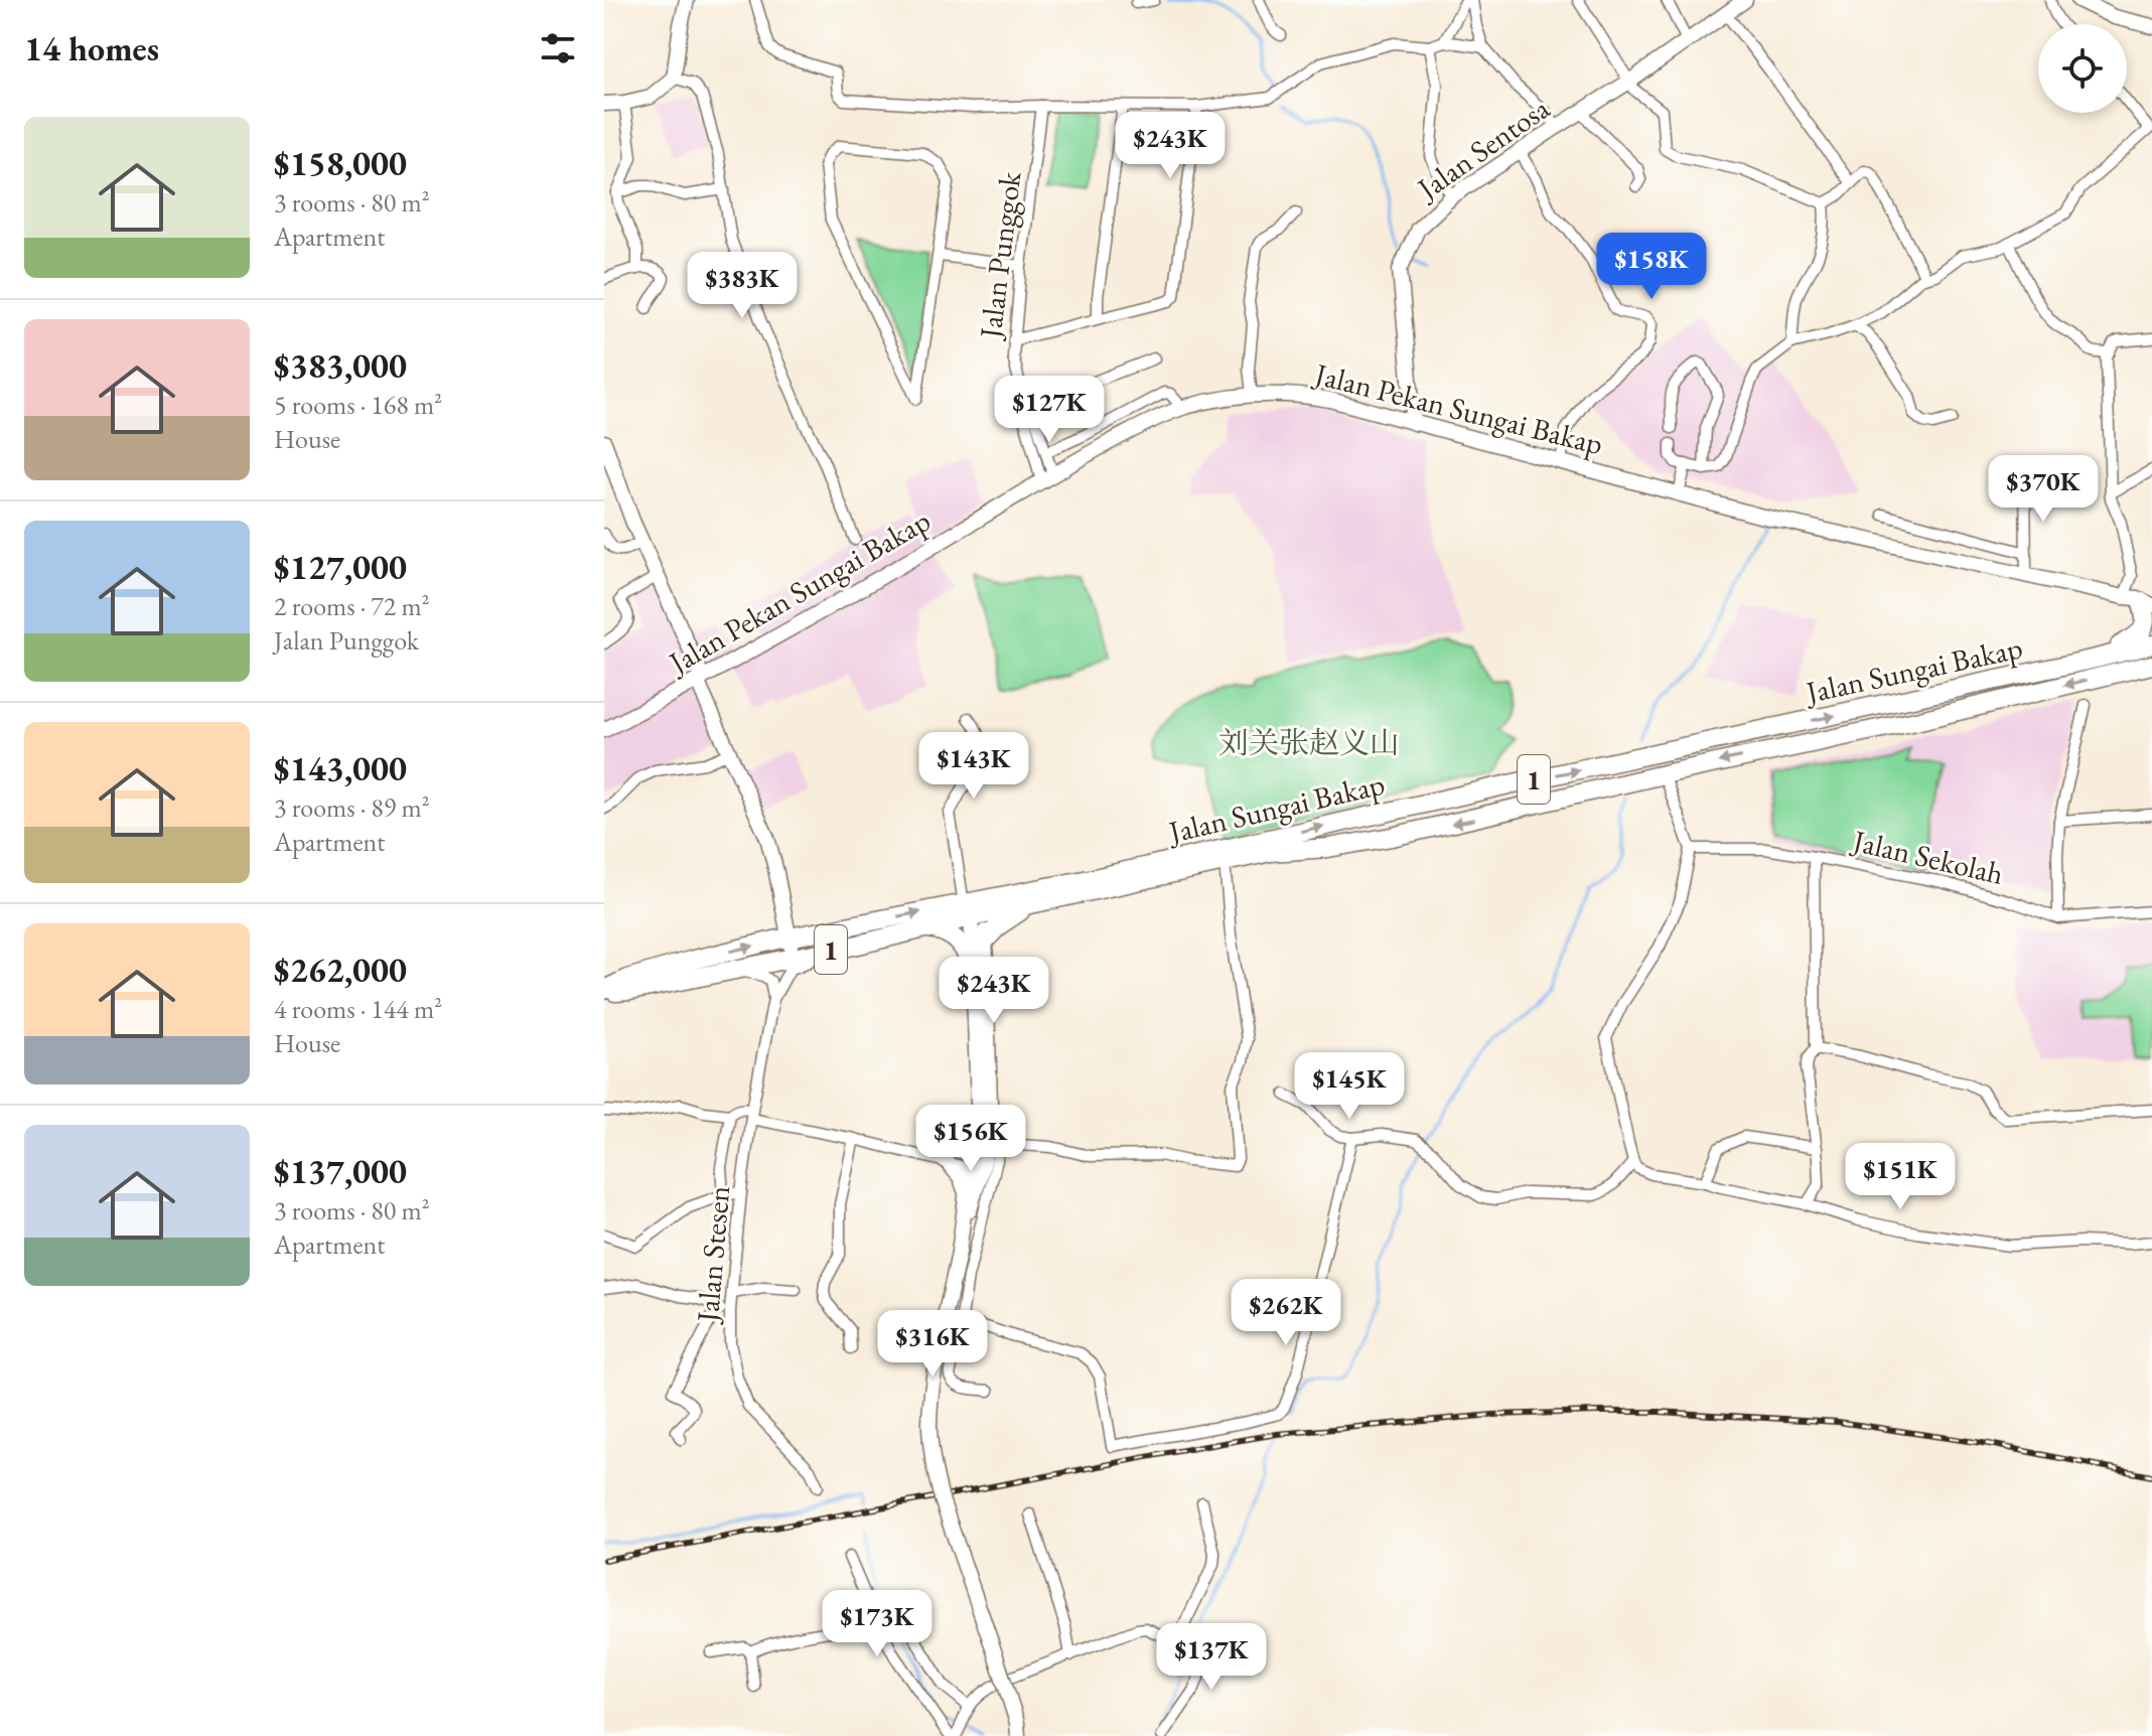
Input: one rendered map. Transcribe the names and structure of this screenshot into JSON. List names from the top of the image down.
{
  "streets": {
    "highway": ["Jalan Sungai Bakap", "1"],
    "main road": ["Jalan Sentosa", "Jalan Pekan Sungai Bakap"],
    "street": ["Jalan Punggok", "Jalan Sekolah", "Jalan Stesen"]
  },
  "crossings": [
    ["Jalan Sentosa", "Jalan Pekan Sungai Bakap"],
    ["Jalan Punggok", "Jalan Pekan Sungai Bakap"],
    ["Jalan Sungai Bakap", "Jalan Stesen"]
  ],
  "parks": ["刘关张赵义山"],
  "page": {
    "heading": "14 homes",
    "list": [
      {
        "name": "$158,000",
        "note": "3 rooms · 80 m² · Apartment"
      },
      {
        "name": "$383,000",
        "note": "5 rooms · 168 m² · House"
      },
      {
        "name": "$127,000",
        "note": "2 rooms · 72 m² · Jalan Punggok"
      },
      {
        "name": "$143,000",
        "note": "3 rooms · 89 m² · Apartment"
      },
      {
        "name": "$262,000",
        "note": "4 rooms · 144 m² · House"
      },
      {
        "name": "$137,000",
        "note": "3 rooms · 80 m² · Apartment"
      }
    ],
    "price": [
      "$243K",
      "$158K",
      "$383K",
      "$127K",
      "$370K",
      "$143K",
      "$243K",
      "$145K",
      "$156K",
      "$151K",
      "$262K",
      "$316K",
      "$173K",
      "$137K"
    ]
  }
}
